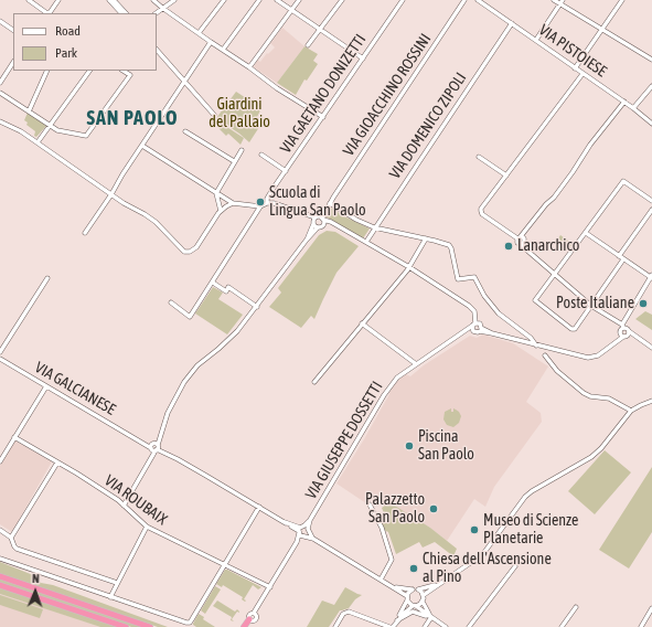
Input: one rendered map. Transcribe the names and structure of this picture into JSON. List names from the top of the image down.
{
  "streets": {
    "street": [
      "VIA PISTOIESE",
      "VIA GAETANO DONIZETTI",
      "VIA GIOACCHINO ROSSINI",
      "VIA DOMENICO ZIPOLI",
      "VIA GALCIANESE",
      "VIA GIUSEPPE DOSSETTI",
      "VIA ROUBAIX"
    ]
  },
  "crossings": [
    ["VIA PISTOIESE", "VIA DOMENICO ZIPOLI"],
    ["VIA GALCIANESE", "VIA GIUSEPPE DOSSETTI"]
  ],
  "districts": ["SAN PAOLO"],
  "parks": ["Giardini del Pallaio"],
  "places": [
    "Scuola di Lingua San Paolo",
    "Lanarchico",
    "Poste Italiane",
    "Piscina San Paolo",
    "Palazzetto San Paolo",
    "Museo di Scienze Planetarie",
    "Chiesa dell'Ascensione al Pino"
  ],
  "legend": ["Road", "Park"],
  "north": "top"
}
